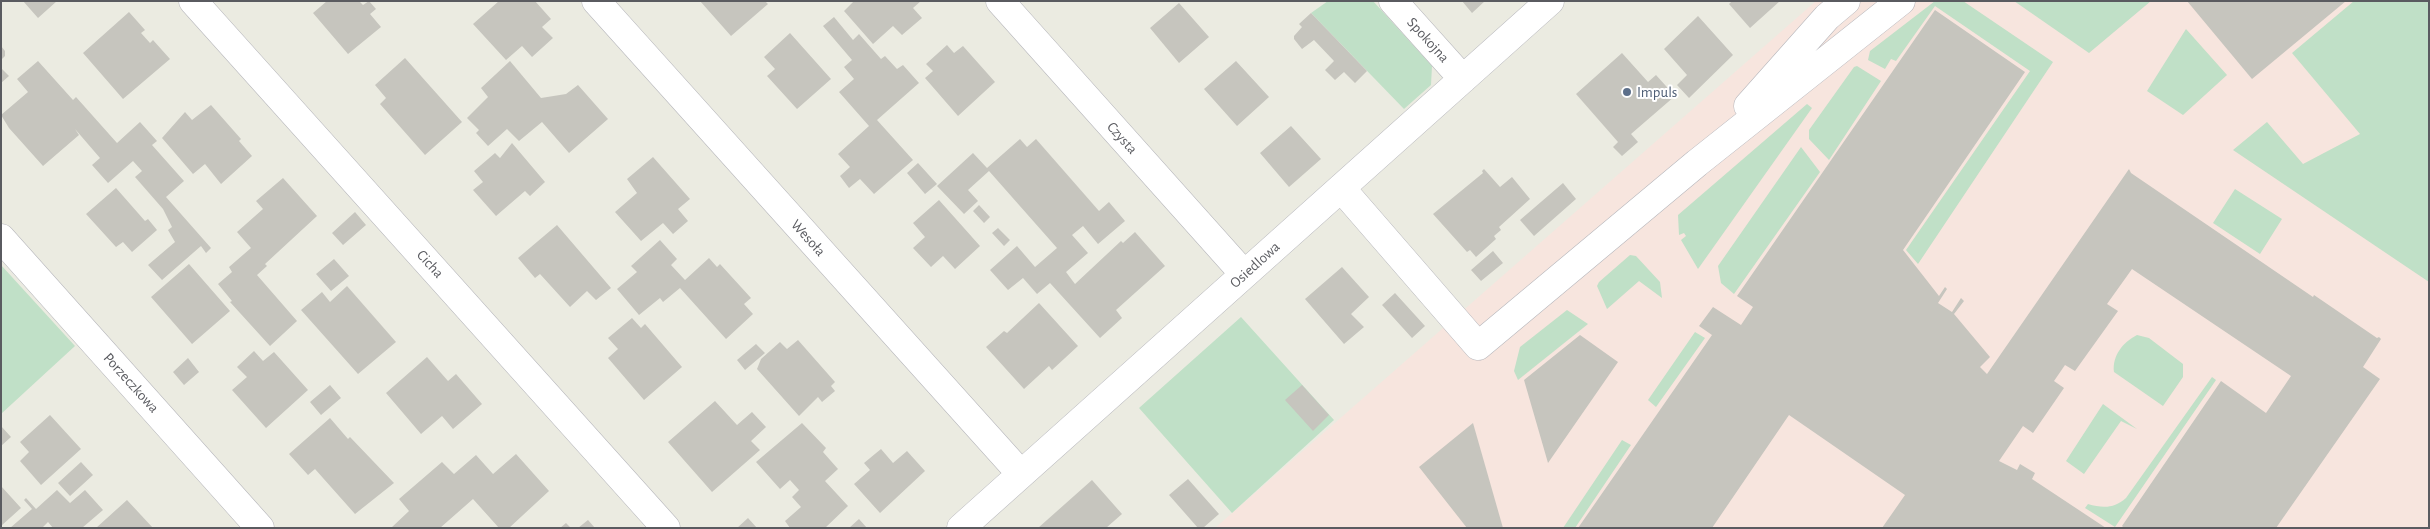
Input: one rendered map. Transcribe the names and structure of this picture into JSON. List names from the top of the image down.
{
  "streets": {
    "street": [
      "Spokojna",
      "Czysta",
      "Wesoła",
      "Cicha",
      "Osiedlowa",
      "Porzeczkowa"
    ]
  },
  "crossings": [
    ["Spokojna", "Osiedlowa"],
    ["Czysta", "Osiedlowa"],
    ["Wesoła", "Osiedlowa"]
  ],
  "places": ["Impuls"]
}
